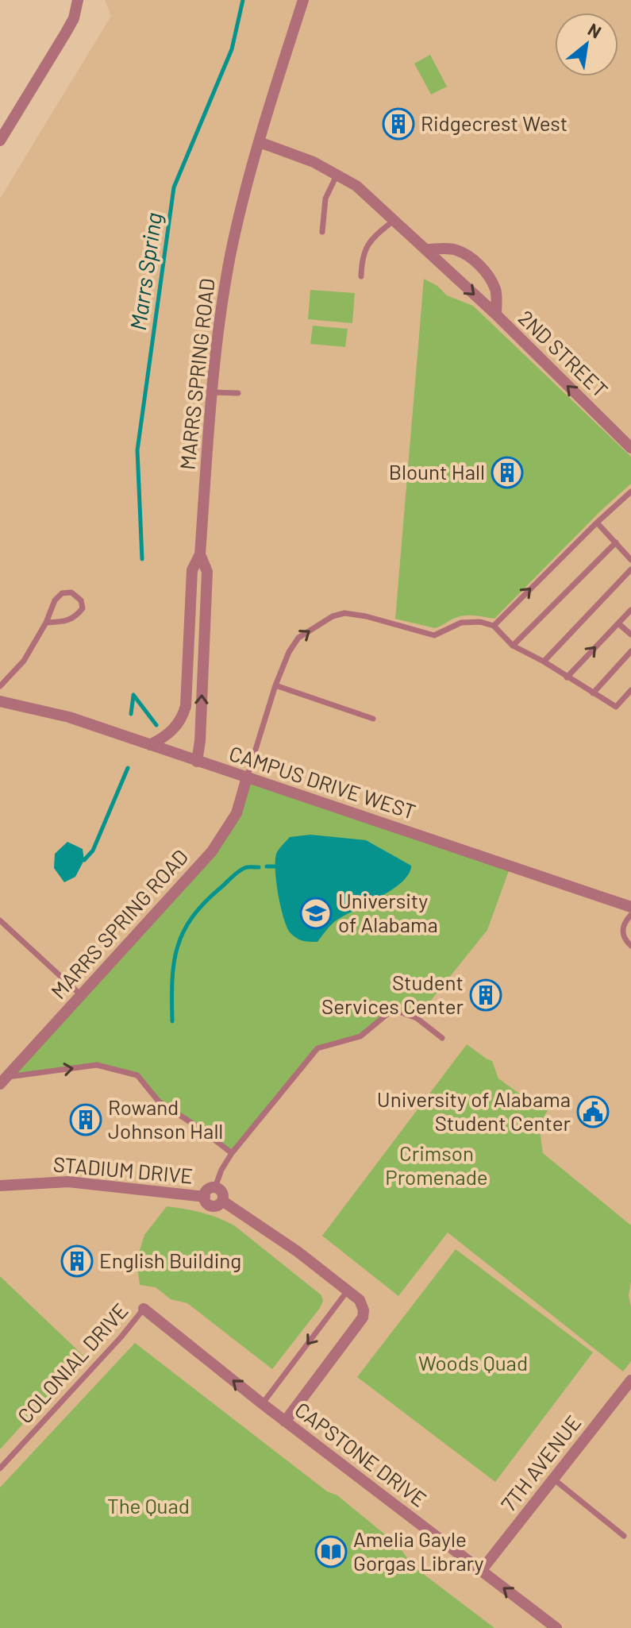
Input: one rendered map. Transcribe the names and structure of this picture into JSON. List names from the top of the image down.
{
  "streets": {
    "street": [
      "2ND STREET",
      "MARRS SPRING ROAD",
      "CAMPUS DRIVE WEST",
      "STADIUM DRIVE",
      "CAPSTONE DRIVE",
      "7TH AVENUE"
    ],
    "lane": ["COLONIAL DRIVE"]
  },
  "crossings": [
    ["2ND STREET", "MARRS SPRING ROAD"],
    ["MARRS SPRING ROAD", "CAMPUS DRIVE WEST"],
    ["COLONIAL DRIVE", "CAPSTONE DRIVE"],
    ["CAPSTONE DRIVE", "7TH AVENUE"]
  ],
  "one_way": ["CAPSTONE DRIVE"],
  "water": ["Marrs Spring"],
  "parks": ["Crimson Promenade", "Woods Quad", "The Quad"],
  "places": {
    "building": [
      "Ridgecrest West",
      "Blount Hall",
      "Student Services Center",
      "Rowand Johnson Hall",
      "English Building"
    ],
    "school or university": ["University of Alabama"],
    "public building": ["University of Alabama Student Center"],
    "library": ["Amelia Gayle Gorgas Library"]
  },
  "north": "top right"
}
